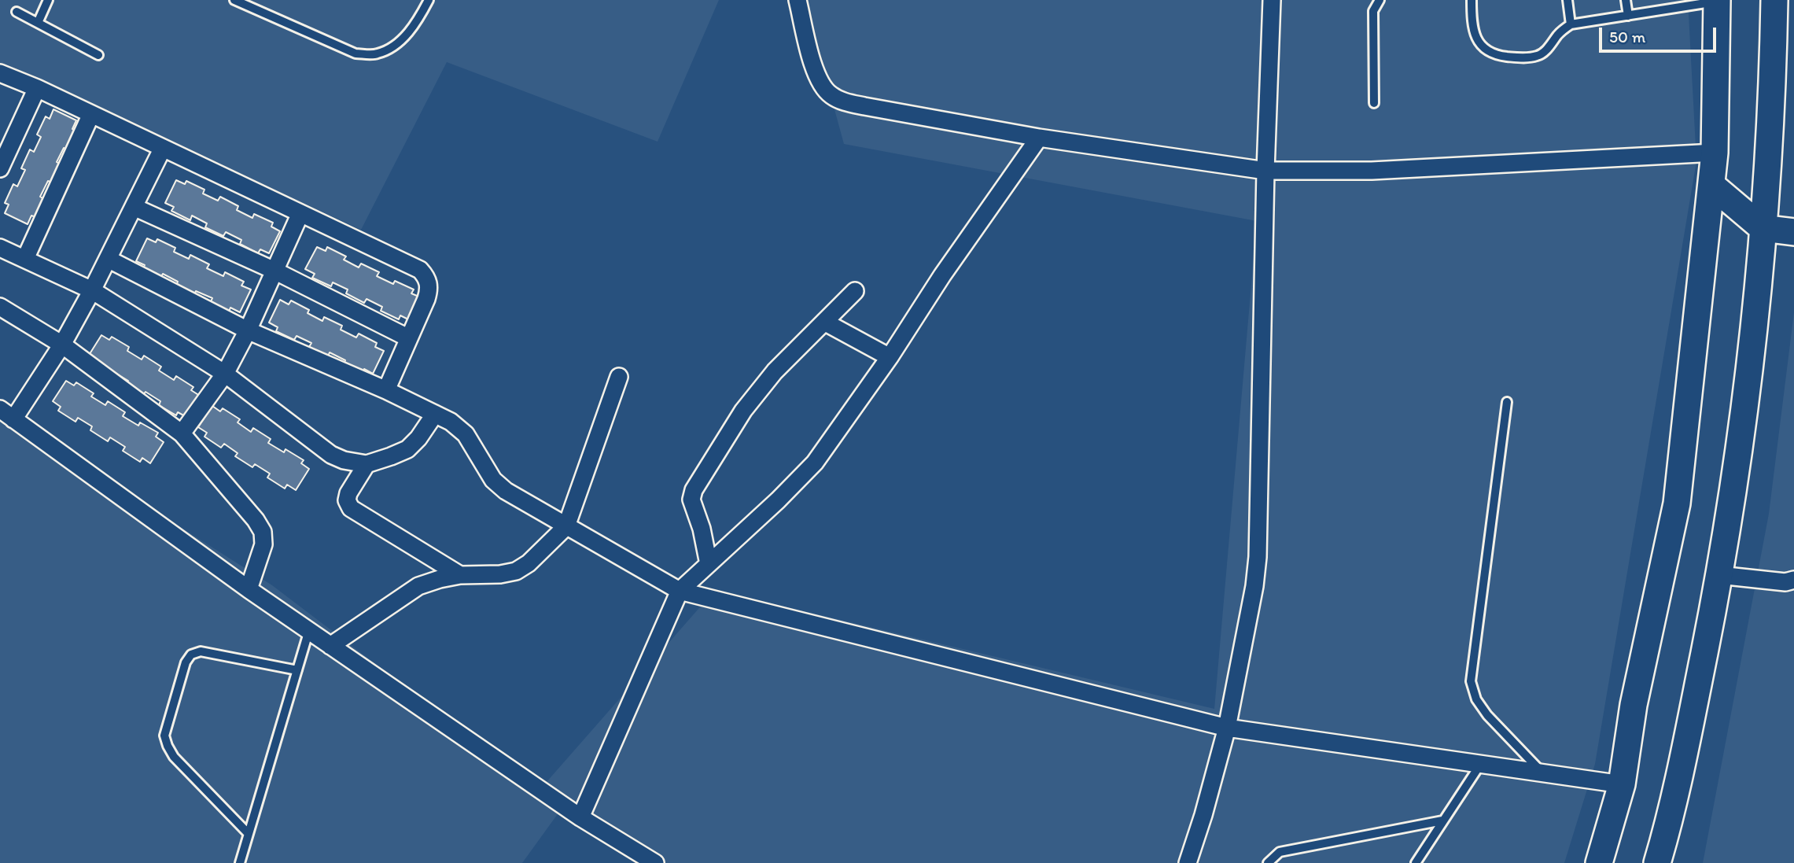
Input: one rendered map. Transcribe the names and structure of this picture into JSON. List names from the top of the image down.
{
  "scale_bar": "50 m"
}
